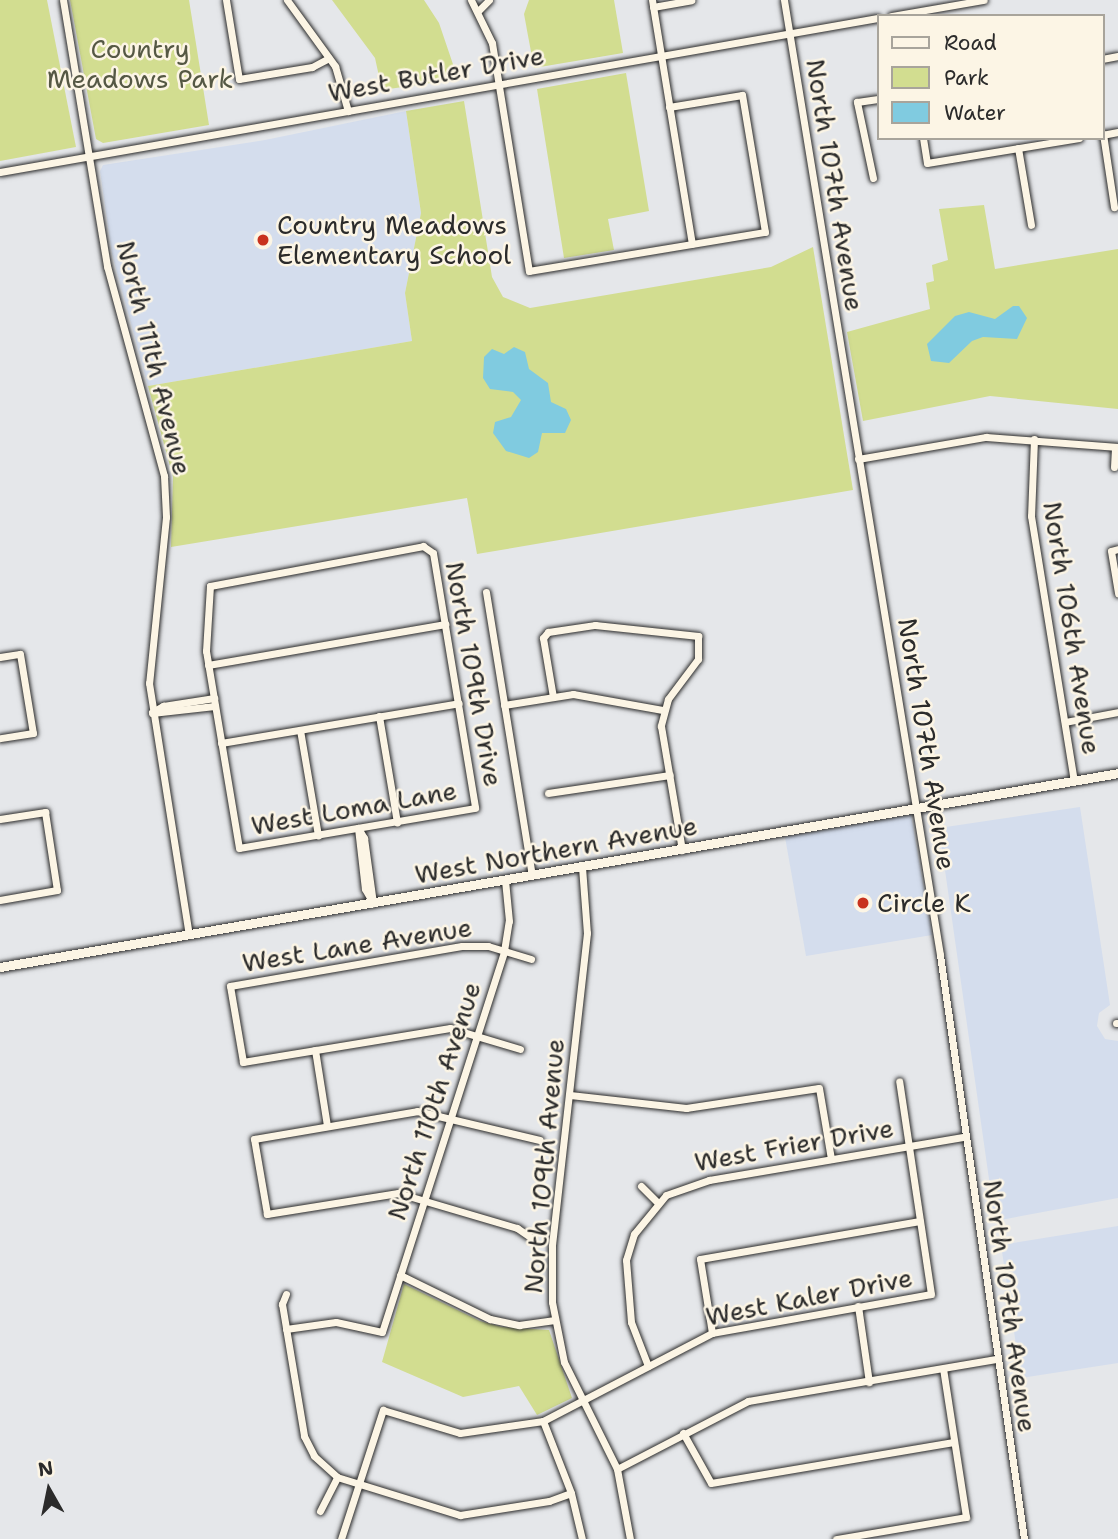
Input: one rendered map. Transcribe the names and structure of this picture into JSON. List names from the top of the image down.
{
  "streets": {
    "main road": ["West Northern Avenue"],
    "street": [
      "West Butler Drive",
      "North 107th Avenue",
      "North 111th Avenue",
      "North 106th Avenue",
      "North 109th Drive",
      "West Loma Lane",
      "West Lane Avenue",
      "North 110th Avenue",
      "West Frier Drive",
      "North 109th Avenue",
      "West Kaler Drive"
    ]
  },
  "crossings": [
    ["West Butler Drive", "North 107th Avenue"],
    ["West Butler Drive", "North 111th Avenue"],
    ["North 107th Avenue", "West Northern Avenue"],
    ["North 107th Avenue", "West Frier Drive"],
    ["North 111th Avenue", "West Northern Avenue"],
    ["North 106th Avenue", "West Northern Avenue"],
    ["North 109th Drive", "West Loma Lane"],
    ["West Northern Avenue", "North 110th Avenue"],
    ["West Northern Avenue", "North 109th Avenue"],
    ["West Lane Avenue", "North 110th Avenue"],
    ["North 109th Avenue", "West Kaler Drive"]
  ],
  "parks": ["Country Meadows Park"],
  "places": ["Country Meadows Elementary School", "Circle K"],
  "legend": ["Road", "Park", "Water"],
  "north": "top"
}
